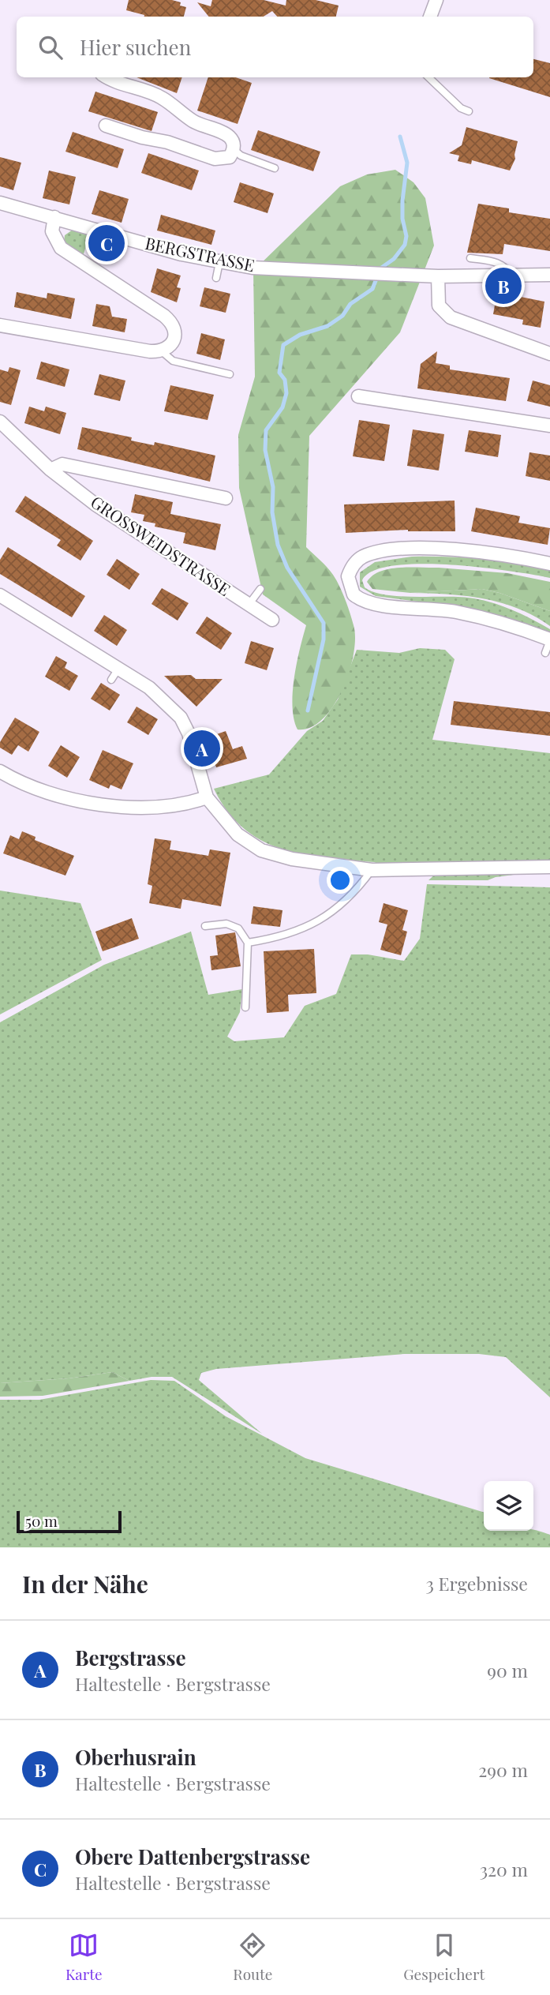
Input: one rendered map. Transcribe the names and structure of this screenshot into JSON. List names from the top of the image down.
{
  "streets": {
    "street": ["BERGSTRASSE", "GROSSWEIDSTRASSE"]
  },
  "scale_bar": "50 m",
  "page": {
    "search": "Hier suchen",
    "pins": ["C", "B", "A"],
    "scale": "50 m",
    "heading": ["In der Nähe", "3 Ergebnisse"],
    "list": [
      {
        "mark": "A",
        "name": "Bergstrasse",
        "note": "Haltestelle · Bergstrasse",
        "value": "90 m"
      },
      {
        "mark": "B",
        "name": "Oberhusrain",
        "note": "Haltestelle · Bergstrasse",
        "value": "290 m"
      },
      {
        "mark": "C",
        "name": "Obere Dattenbergstrasse",
        "note": "Haltestelle · Bergstrasse",
        "value": "320 m"
      }
    ],
    "nav": ["Karte", "Route", "Gespeichert"]
  }
}
